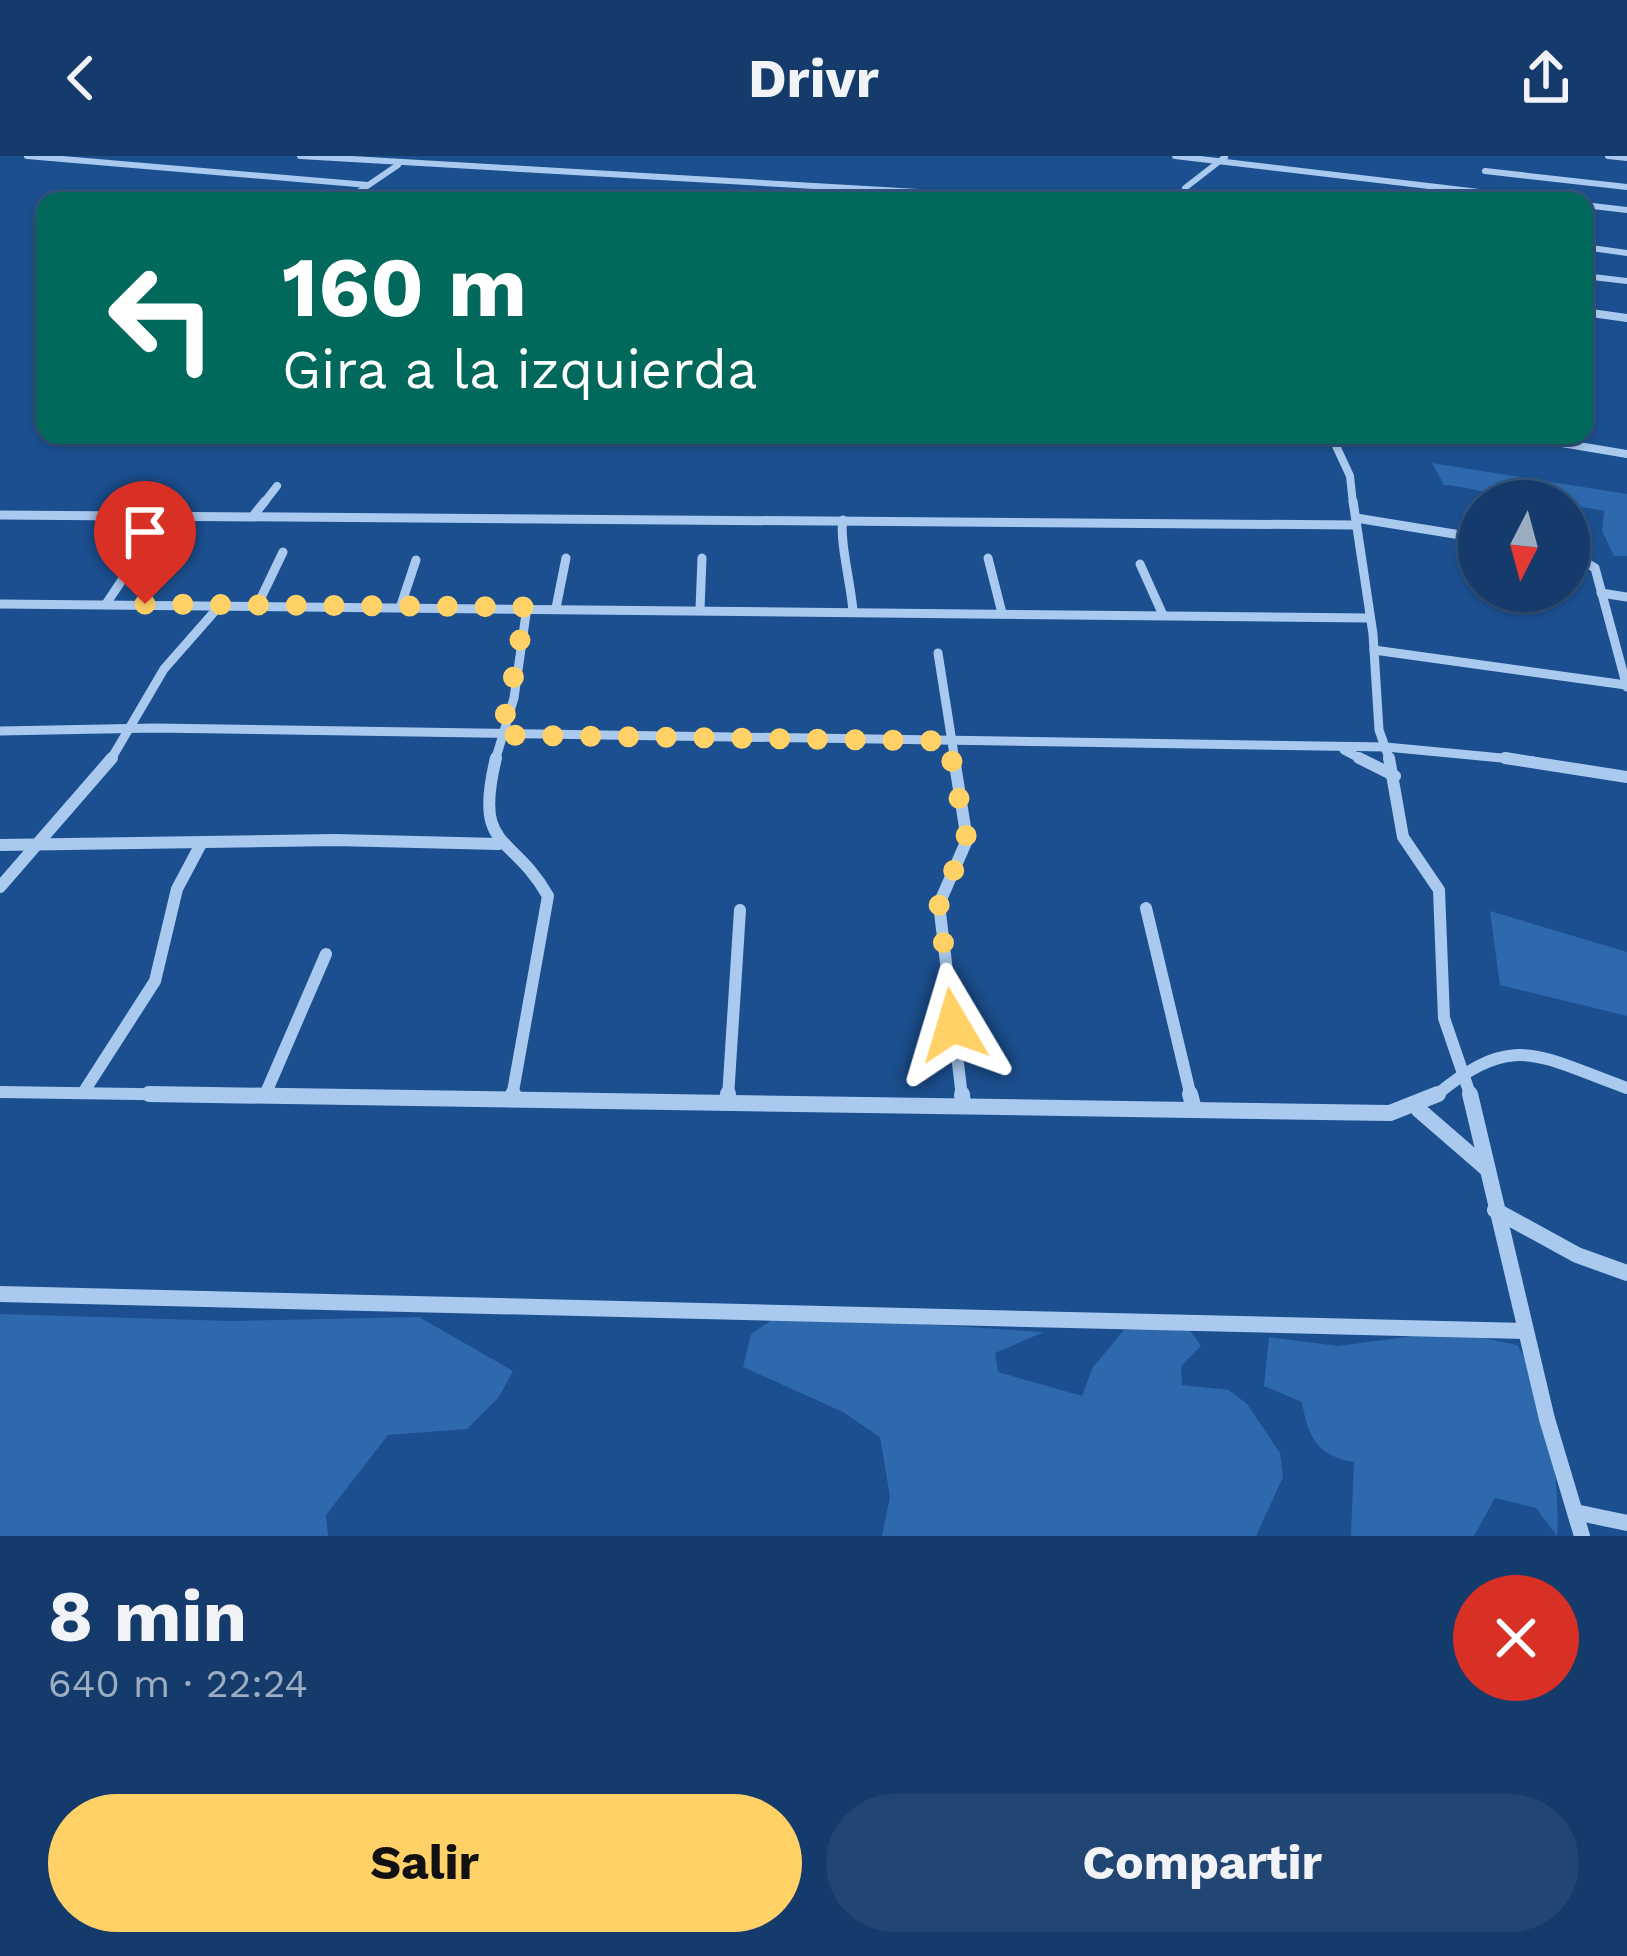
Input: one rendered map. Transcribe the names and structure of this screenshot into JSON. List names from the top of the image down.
{
  "north": "bottom",
  "page": {
    "header": "Drivr",
    "turn": ["160 m", "Gira a la izquierda"],
    "heading": ["8 min", "640 m · 22:24"],
    "buttons": ["Salir", "Compartir"]
  }
}
